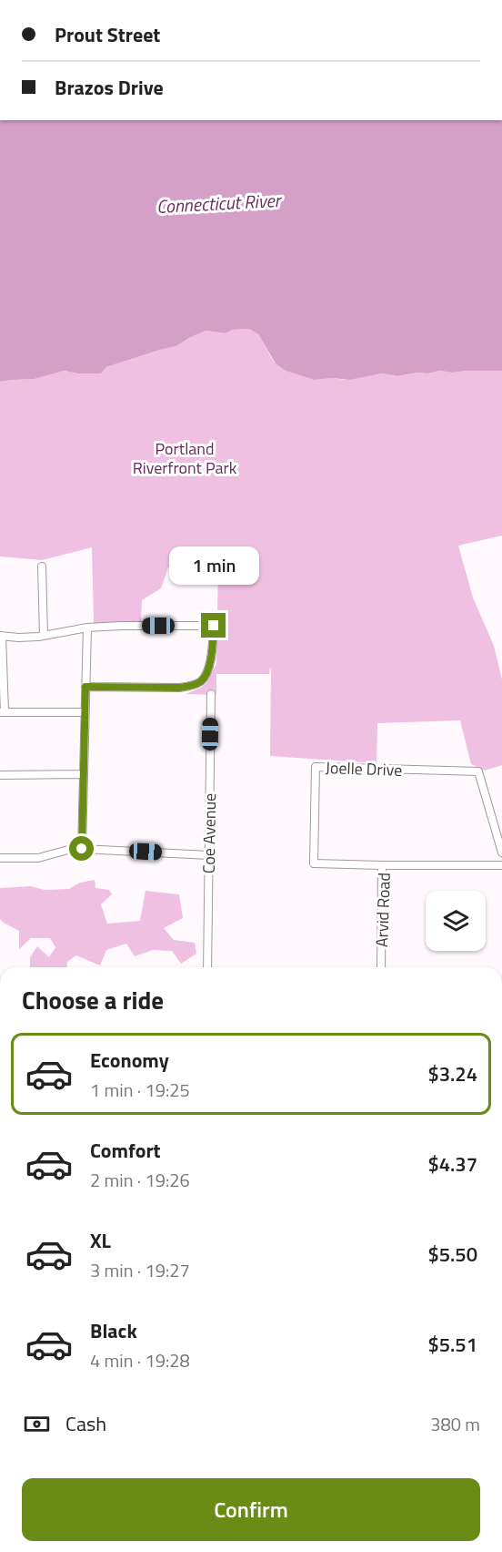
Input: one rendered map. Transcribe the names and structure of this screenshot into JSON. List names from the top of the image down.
{
  "streets": {
    "street": ["Joelle Drive", "Coe Avenue", "Arvid Road"]
  },
  "crossings": [
    ["Joelle Drive", "Arvid Road"]
  ],
  "water": ["Connecticut River"],
  "parks": ["Portland Riverfront Park"],
  "page": {
    "banner": ["Prout Street", "Brazos Drive"],
    "bubble": "1 min",
    "heading": "Choose a ride",
    "list": [
      {
        "name": "Economy",
        "note": "1 min · 19:25",
        "value": "$3.24"
      },
      {
        "name": "Comfort",
        "note": "2 min · 19:26",
        "value": "$4.37"
      },
      {
        "name": "XL",
        "note": "3 min · 19:27",
        "value": "$5.50"
      },
      {
        "name": "Black",
        "note": "4 min · 19:28",
        "value": "$5.51"
      }
    ],
    "pay": ["Cash", "380 m"],
    "buttons": "Confirm"
  }
}
